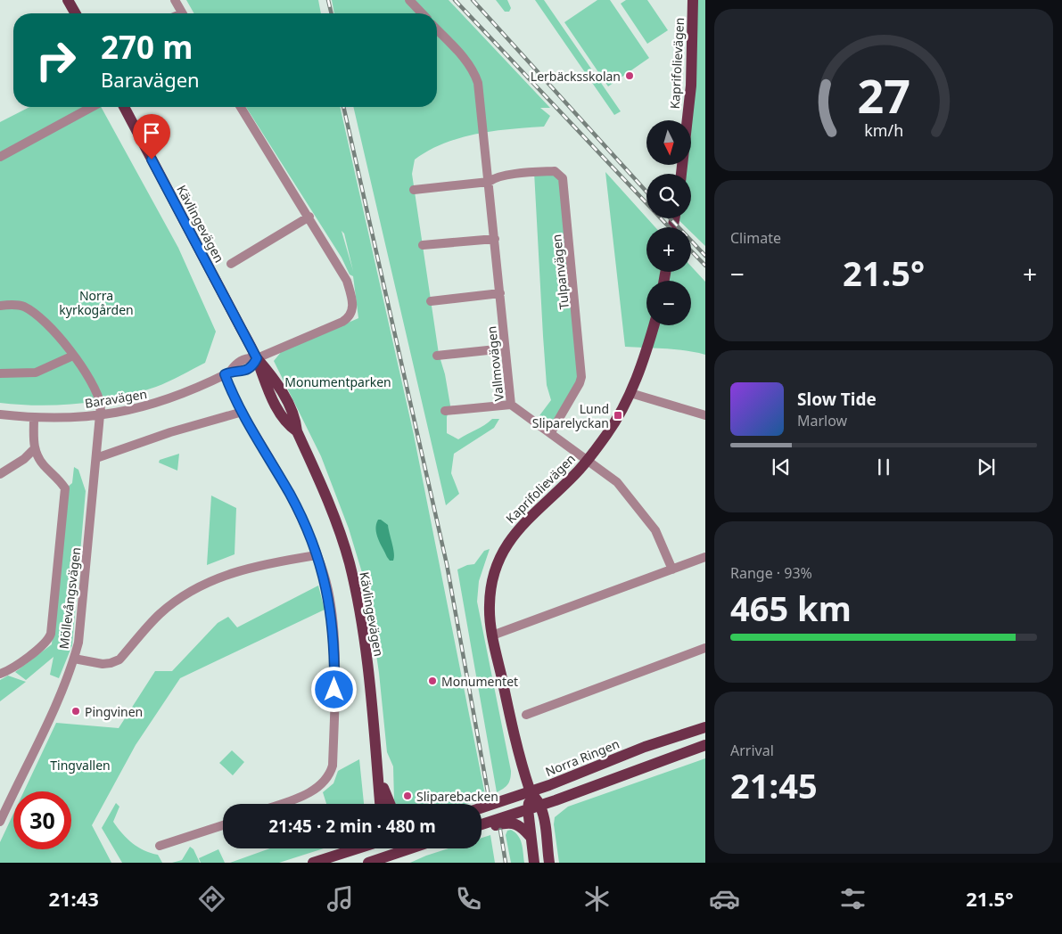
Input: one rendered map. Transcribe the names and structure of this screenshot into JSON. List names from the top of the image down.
{
  "streets": {
    "main road": ["Kaprifolievägen", "Kävlingevägen", "Norra Ringen"],
    "street": [
      "Tulpanvägen",
      "Vallmovägen",
      "Baravägen",
      "Möllevångsvägen"
    ]
  },
  "crossings": [
    ["Kaprifolievägen", "Vallmovägen"],
    ["Kaprifolievägen", "Norra Ringen"],
    ["Kävlingevägen", "Baravägen"],
    ["Tulpanvägen", "Vallmovägen"],
    ["Baravägen", "Möllevångsvägen"]
  ],
  "parks": ["Norra kyrkogården", "Monumentparken", "Tingvallen"],
  "places": {
    "other": [
      "Lerbäcksskolan",
      "Monumentet",
      "Pingvinen",
      "Sliparebacken"
    ],
    "transit": ["Lund Sliparelyckan"]
  },
  "north": "bottom",
  "page": {
    "turn": ["270 m", "Baravägen"],
    "map_buttons": ["+", "−"],
    "tile": [
      "Climate",
      ["Range · 93%", "465 km"],
      ["Arrival", "21:45"]
    ],
    "heat": ["−", "21.5°", "+"],
    "song": ["Slow Tide", "Marlow"],
    "limit": "30",
    "trip": "21:45 · 2 min · 480 m",
    "tabs": ["21:43", "21.5°"],
    "gauge": ["27", "km/h"]
  }
}
